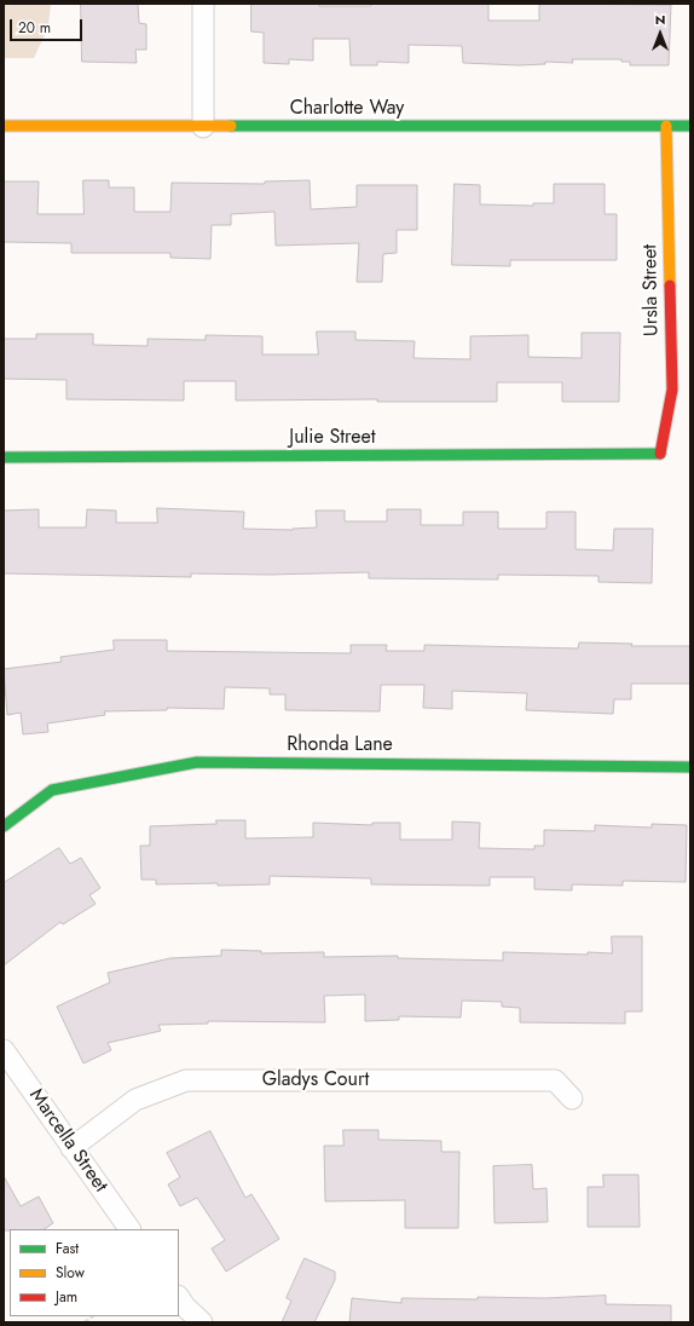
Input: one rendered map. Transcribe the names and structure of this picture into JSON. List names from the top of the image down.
{
  "streets": {
    "street": [
      "Charlotte Way",
      "Ursla Street",
      "Julie Street",
      "Rhonda Lane",
      "Gladys Court",
      "Marcella Street"
    ]
  },
  "crossings": [
    ["Charlotte Way", "Ursla Street"],
    ["Ursla Street", "Julie Street"],
    ["Gladys Court", "Marcella Street"]
  ],
  "legend": ["Fast", "Slow", "Jam"],
  "scale_bar": "20 m",
  "north": "top"
}
